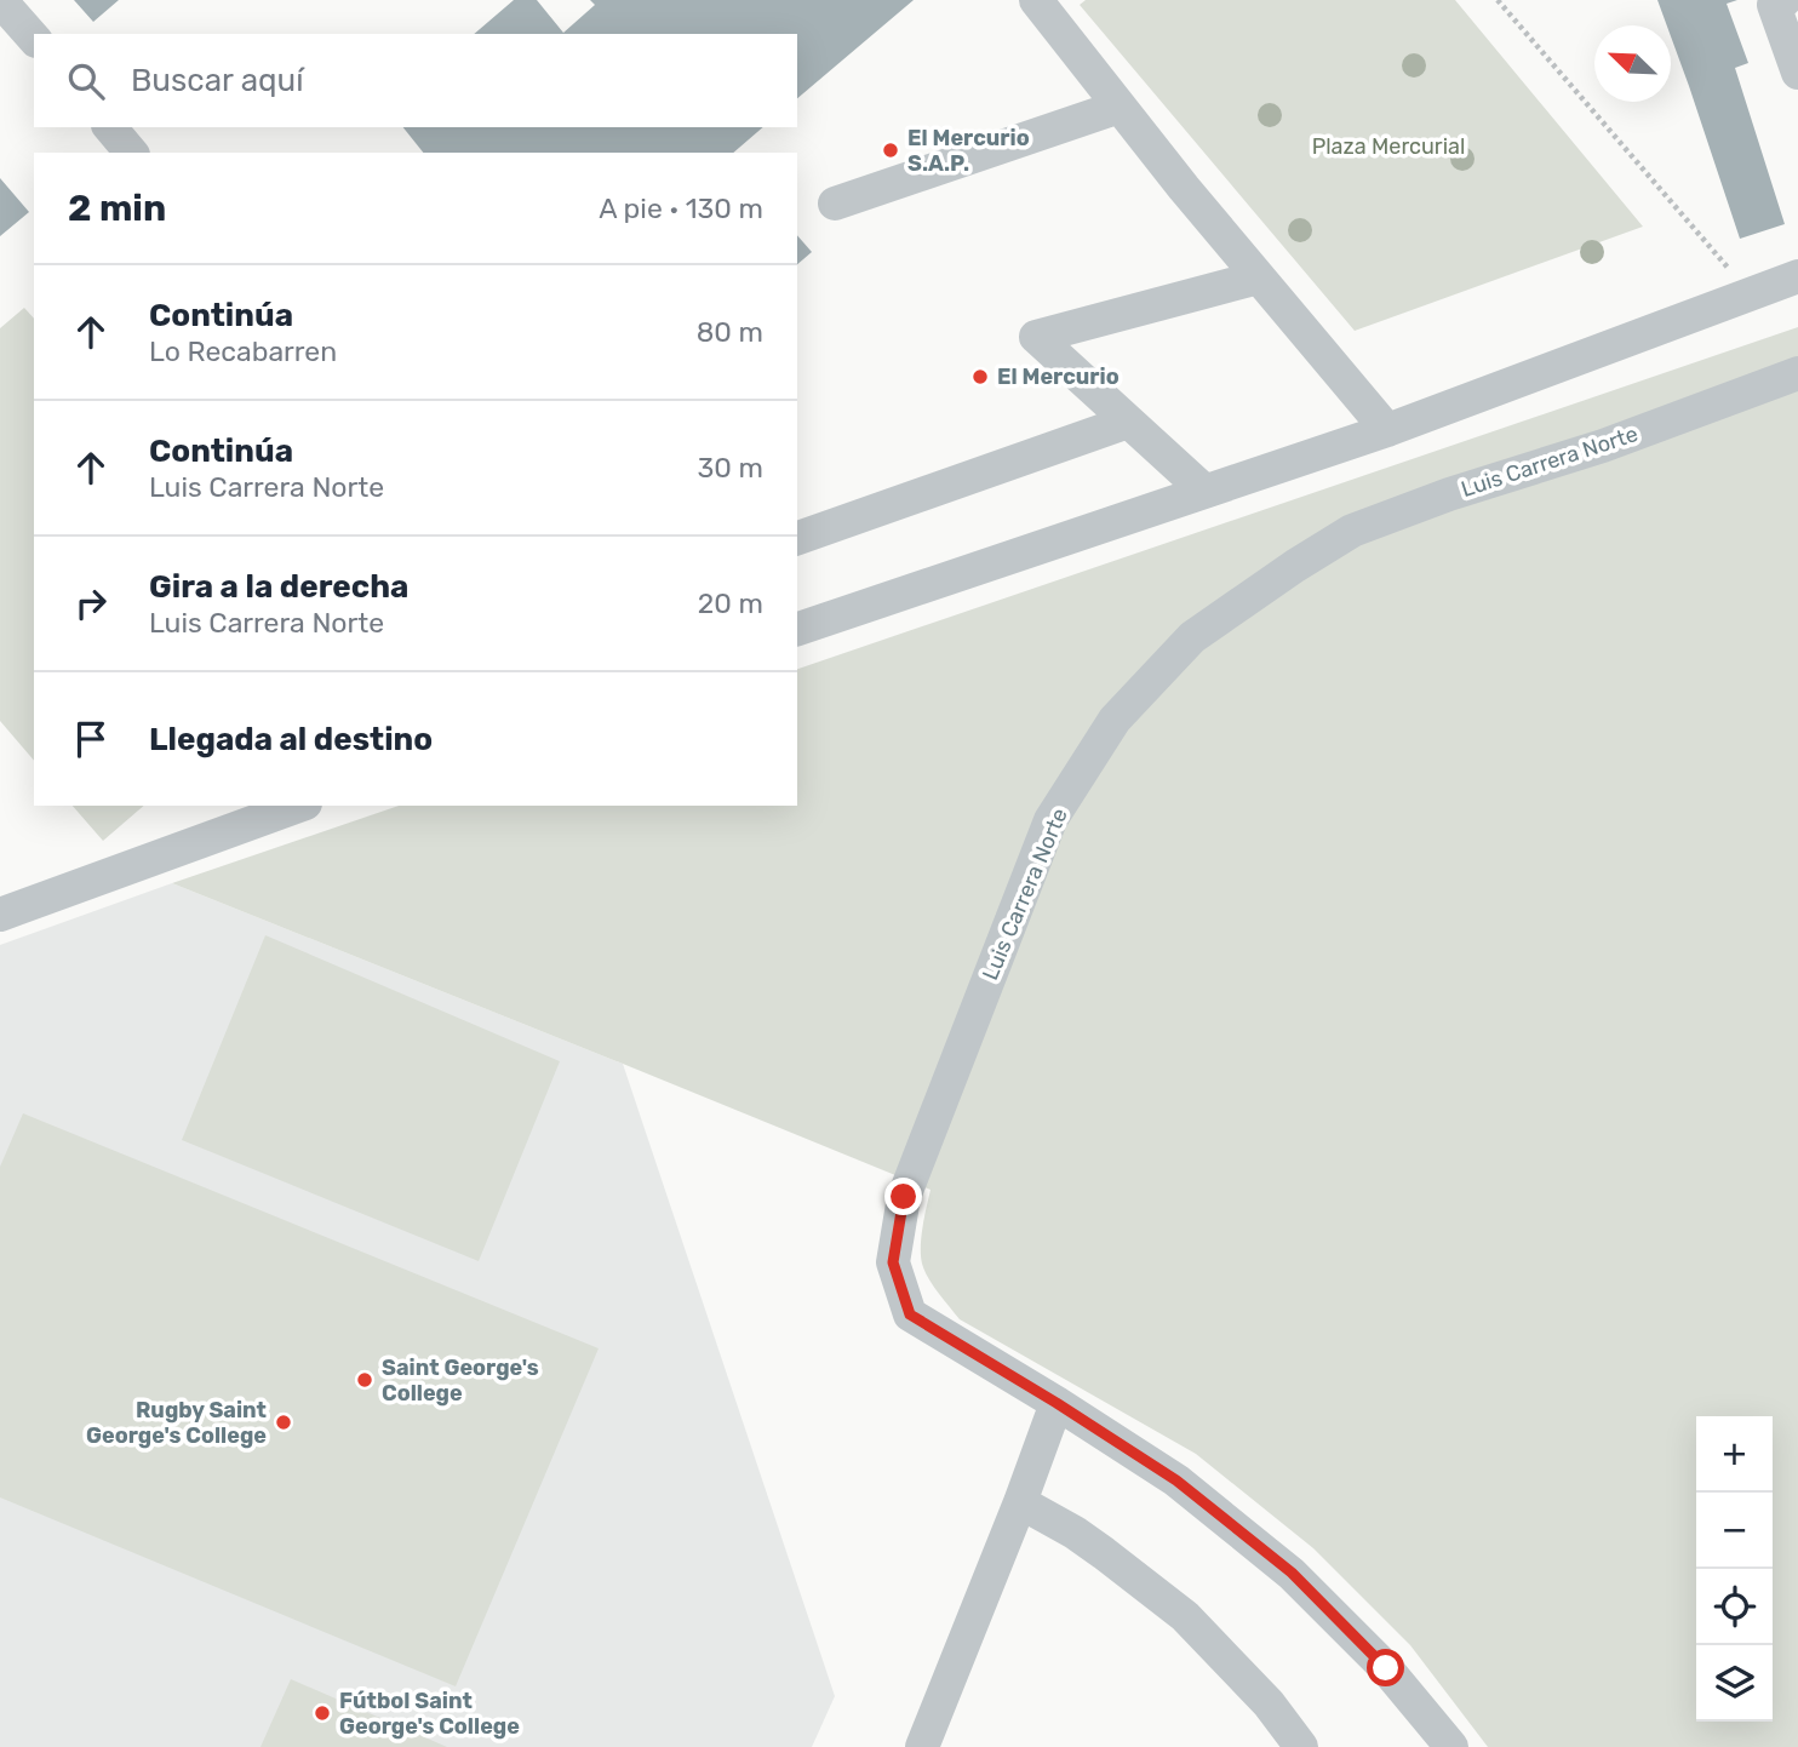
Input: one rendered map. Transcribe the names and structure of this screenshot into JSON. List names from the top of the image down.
{
  "streets": {
    "lane": ["Luis Carrera Norte"]
  },
  "parks": ["Plaza Mercurial"],
  "places": [
    "El Mercurio S.A.P.",
    "El Mercurio",
    "Saint George's College",
    "Rugby Saint George's College",
    "Fútbol Saint George's College"
  ],
  "north": "top left",
  "page": {
    "search": "Buscar aquí",
    "heading": ["2 min", "A pie · 130 m"],
    "list": [
      ["Continúa", "Lo Recabarren", "80 m"],
      ["Continúa", "Luis Carrera Norte", "30 m"],
      ["Gira a la derecha", "Luis Carrera Norte", "20 m"],
      "Llegada al destino"
    ],
    "map_buttons": ["+", "−"]
  }
}
